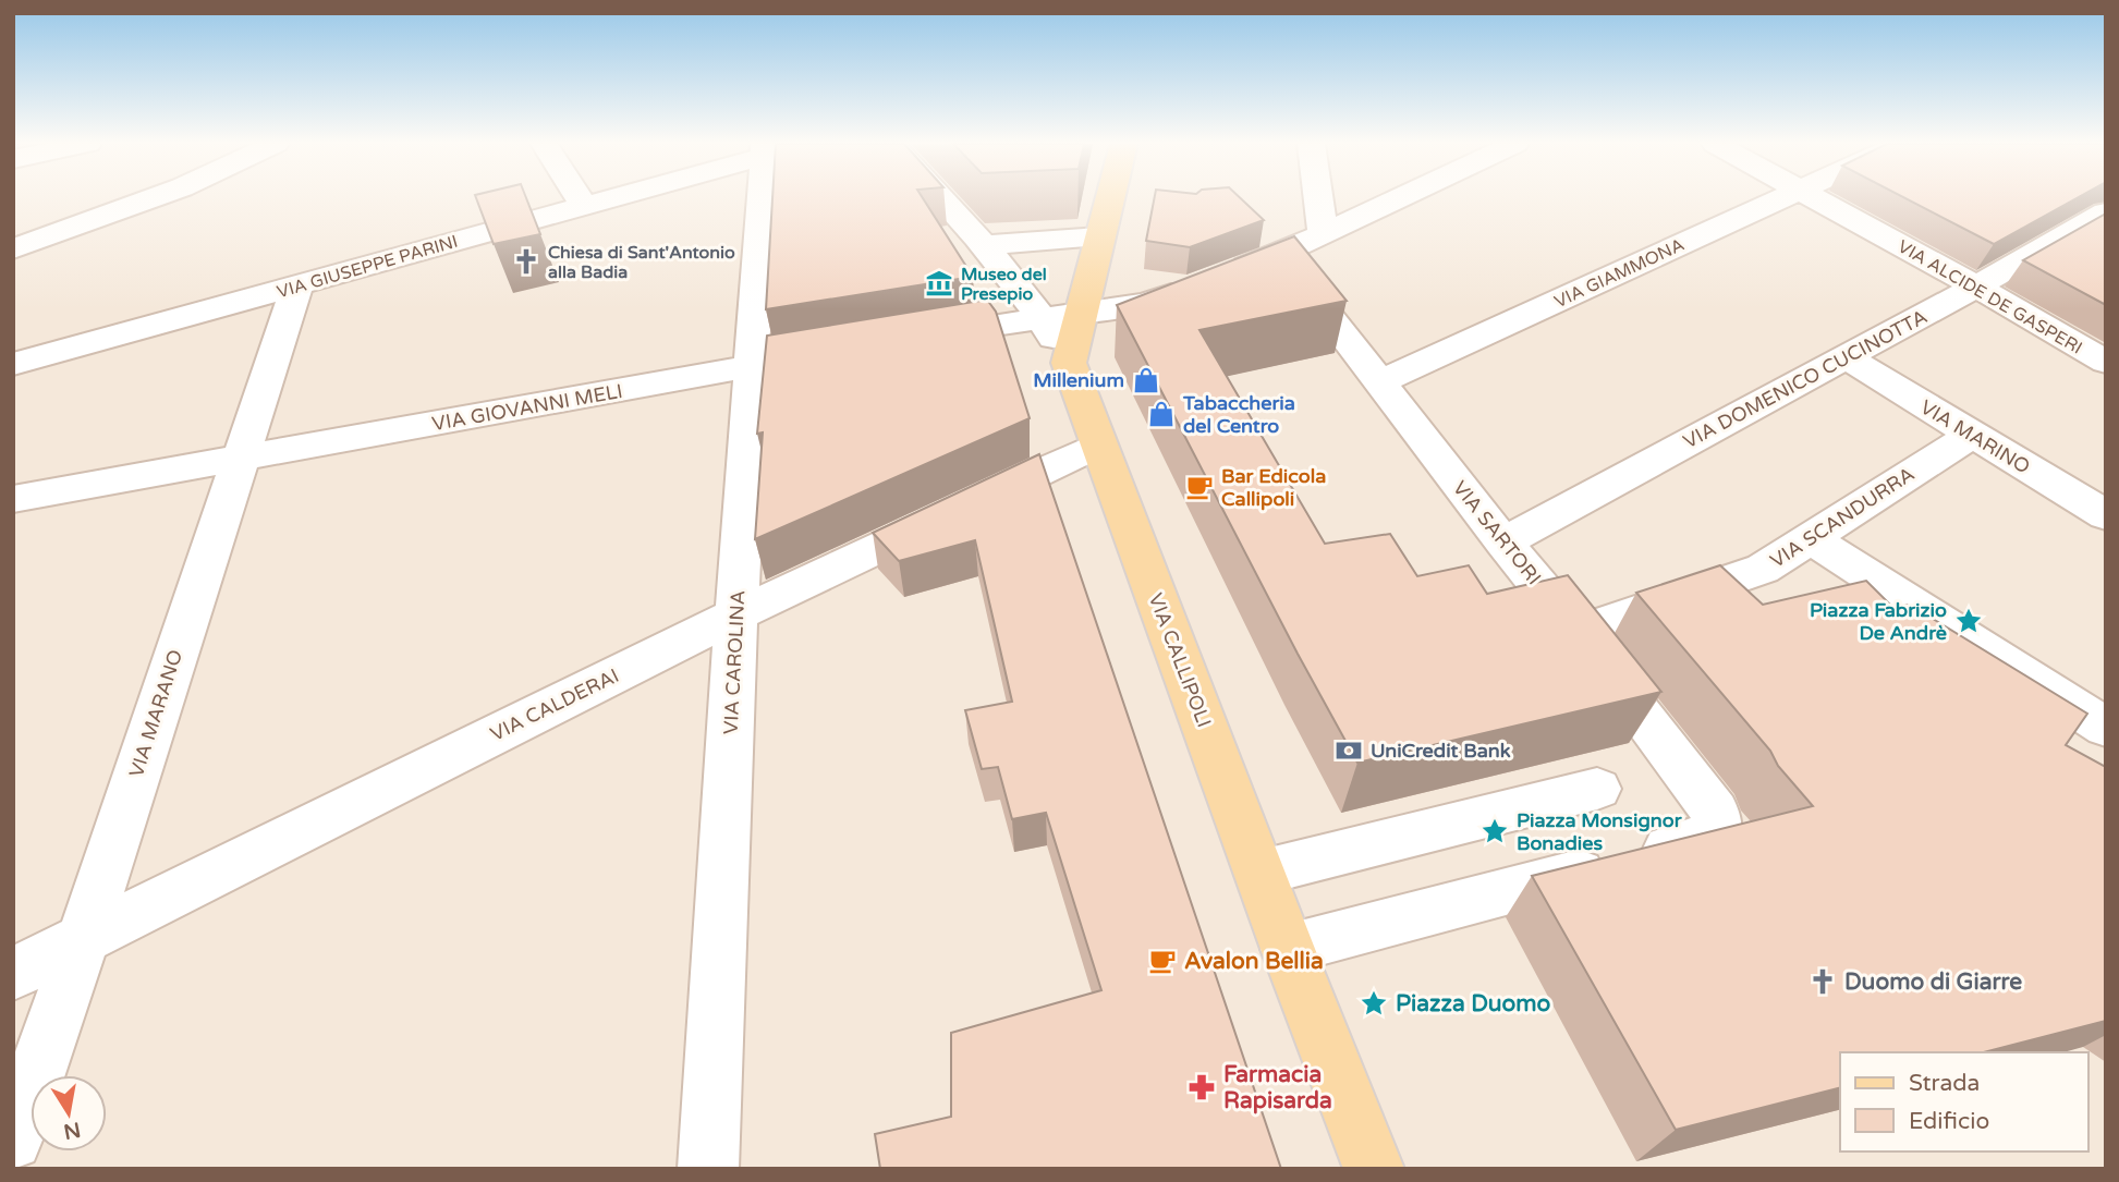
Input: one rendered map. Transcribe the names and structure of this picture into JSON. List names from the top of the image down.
{
  "streets": {
    "main road": ["VIA CALLIPOLI"],
    "street": [
      "VIA GIUSEPPE PARINI",
      "VIA GIAMMONA",
      "VIA ALCIDE DE GASPERI",
      "VIA DOMENICO CUCINOTTA",
      "VIA GIOVANNI MELI",
      "VIA MARINO",
      "VIA SCANDURRA",
      "VIA SARTORI",
      "VIA CAROLINA",
      "VIA CALDERAI",
      "VIA MARANO"
    ]
  },
  "crossings": [
    ["VIA GIUSEPPE PARINI", "VIA MARANO"],
    ["VIA GIAMMONA", "VIA SARTORI"],
    ["VIA ALCIDE DE GASPERI", "VIA DOMENICO CUCINOTTA"],
    ["VIA DOMENICO CUCINOTTA", "VIA MARINO"],
    ["VIA DOMENICO CUCINOTTA", "VIA SARTORI"],
    ["VIA GIOVANNI MELI", "VIA CAROLINA"],
    ["VIA GIOVANNI MELI", "VIA MARANO"],
    ["VIA MARINO", "VIA SCANDURRA"],
    ["VIA SCANDURRA", "VIA SARTORI"],
    ["VIA SARTORI", "VIA CALLIPOLI"],
    ["VIA CALLIPOLI", "VIA CALDERAI"],
    ["VIA CAROLINA", "VIA CALDERAI"],
    ["VIA CALDERAI", "VIA MARANO"]
  ],
  "places": {
    "church": ["Chiesa di Sant'Antonio alla Badia", "Duomo di Giarre"],
    "museum": ["Museo del Presepio"],
    "shop": ["Millenium", "Tabaccheria del Centro"],
    "cafe": ["Bar Edicola Callipoli", "Avalon Bellia"],
    "place": ["Piazza Fabrizio De Andrè", "Piazza Monsignor Bonadies", "Piazza Duomo"],
    "bank": ["UniCredit Bank"],
    "pharmacy": ["Farmacia Rapisarda"]
  },
  "legend": ["Strada", "Edificio"],
  "north": "bottom"
}
